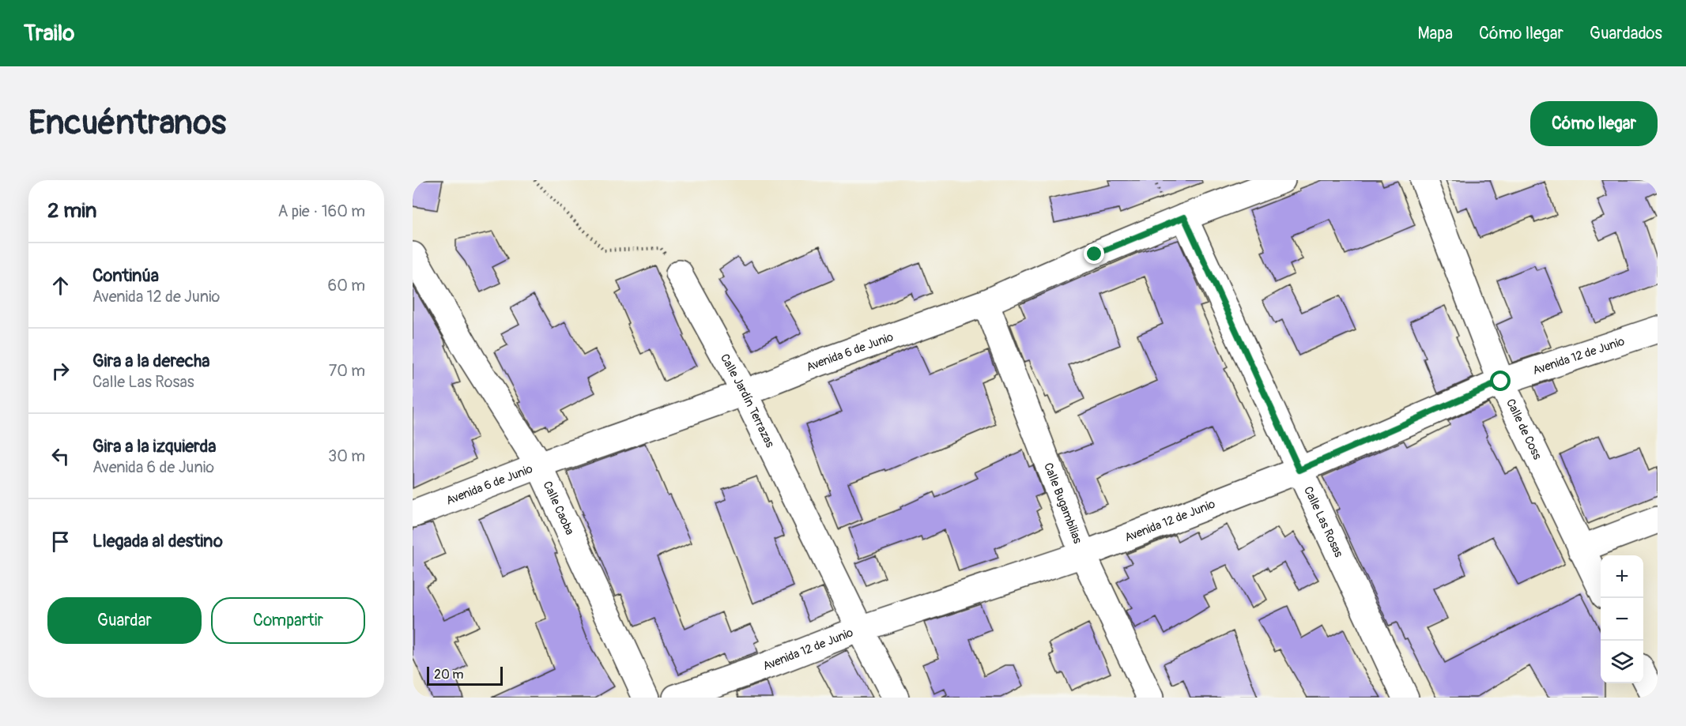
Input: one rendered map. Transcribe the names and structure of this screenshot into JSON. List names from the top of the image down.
{
  "streets": {
    "street": [
      "Avenida 6 de Junio",
      "Avenida 12 de Junio",
      "Calle Jardín Terrazas",
      "Calle de Coss",
      "Calle Bugambilias",
      "Calle Caoba",
      "Calle Las Rosas"
    ]
  },
  "crossings": [
    ["Avenida 6 de Junio", "Calle Jardín Terrazas"],
    ["Avenida 6 de Junio", "Calle Bugambilias"],
    ["Avenida 6 de Junio", "Calle Caoba"],
    ["Avenida 6 de Junio", "Calle Las Rosas"],
    ["Avenida 12 de Junio", "Calle Jardín Terrazas"],
    ["Avenida 12 de Junio", "Calle de Coss"],
    ["Avenida 12 de Junio", "Calle Bugambilias"],
    ["Avenida 12 de Junio", "Calle Las Rosas"]
  ],
  "scale_bar": "20 m",
  "page": {
    "header": "Trailo",
    "nav": ["Mapa", "Cómo llegar", "Guardados"],
    "buttons": [
      "Cómo llegar",
      ["Guardar", "Compartir"]
    ],
    "title": "Encuéntranos",
    "heading": ["2 min", "A pie · 160 m"],
    "list": [
      ["Continúa", "Avenida 12 de Junio", "60 m"],
      ["Gira a la derecha", "Calle Las Rosas", "70 m"],
      ["Gira a la izquierda", "Avenida 6 de Junio", "30 m"],
      "Llegada al destino"
    ],
    "map_buttons": ["+", "−"],
    "scale": "20 m"
  }
}
